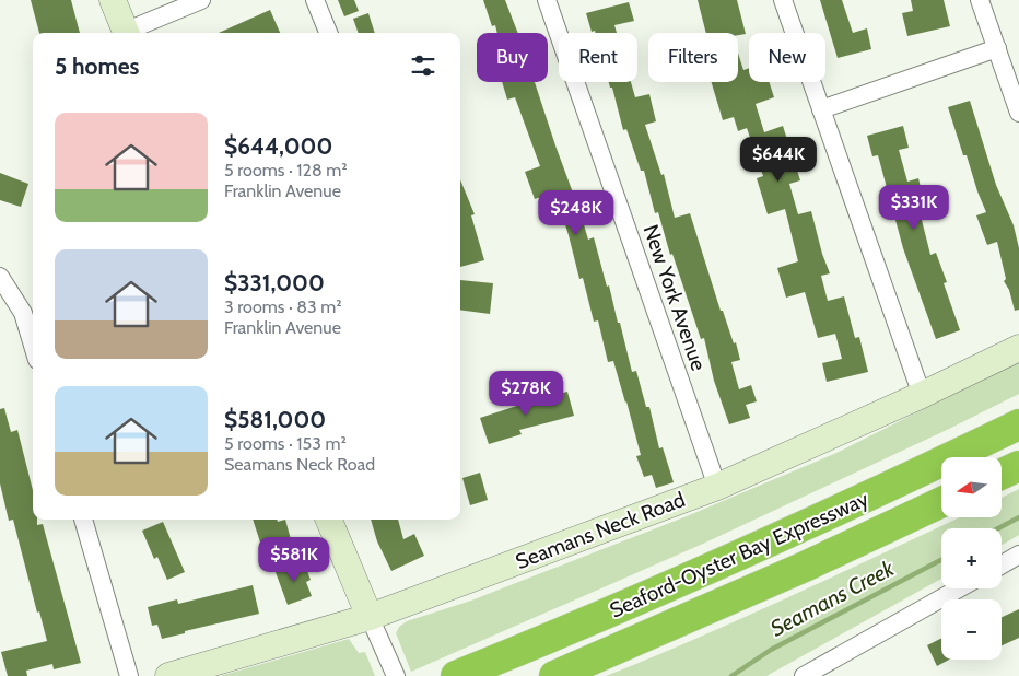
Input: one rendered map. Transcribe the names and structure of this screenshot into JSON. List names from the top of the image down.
{
  "streets": {
    "highway": ["Seaford-Oyster Bay Expressway"],
    "street": ["New York Avenue", "Seamans Neck Road"]
  },
  "crossings": [
    ["New York Avenue", "Seamans Neck Road"]
  ],
  "water": ["Seamans Creek"],
  "north": "left",
  "page": {
    "chip": [
      "Buy",
      "Rent",
      "Filters",
      "New"
    ],
    "heading": "5 homes",
    "list": [
      {
        "name": "$644,000",
        "note": "5 rooms · 128 m² · Franklin Avenue"
      },
      {
        "name": "$331,000",
        "note": "3 rooms · 83 m² · Franklin Avenue"
      },
      {
        "name": "$581,000",
        "note": "5 rooms · 153 m² · Seamans Neck Road"
      }
    ],
    "price": [
      "$644K",
      "$331K",
      "$248K",
      "$278K",
      "$581K"
    ],
    "map_buttons": ["+", "−"]
  }
}
